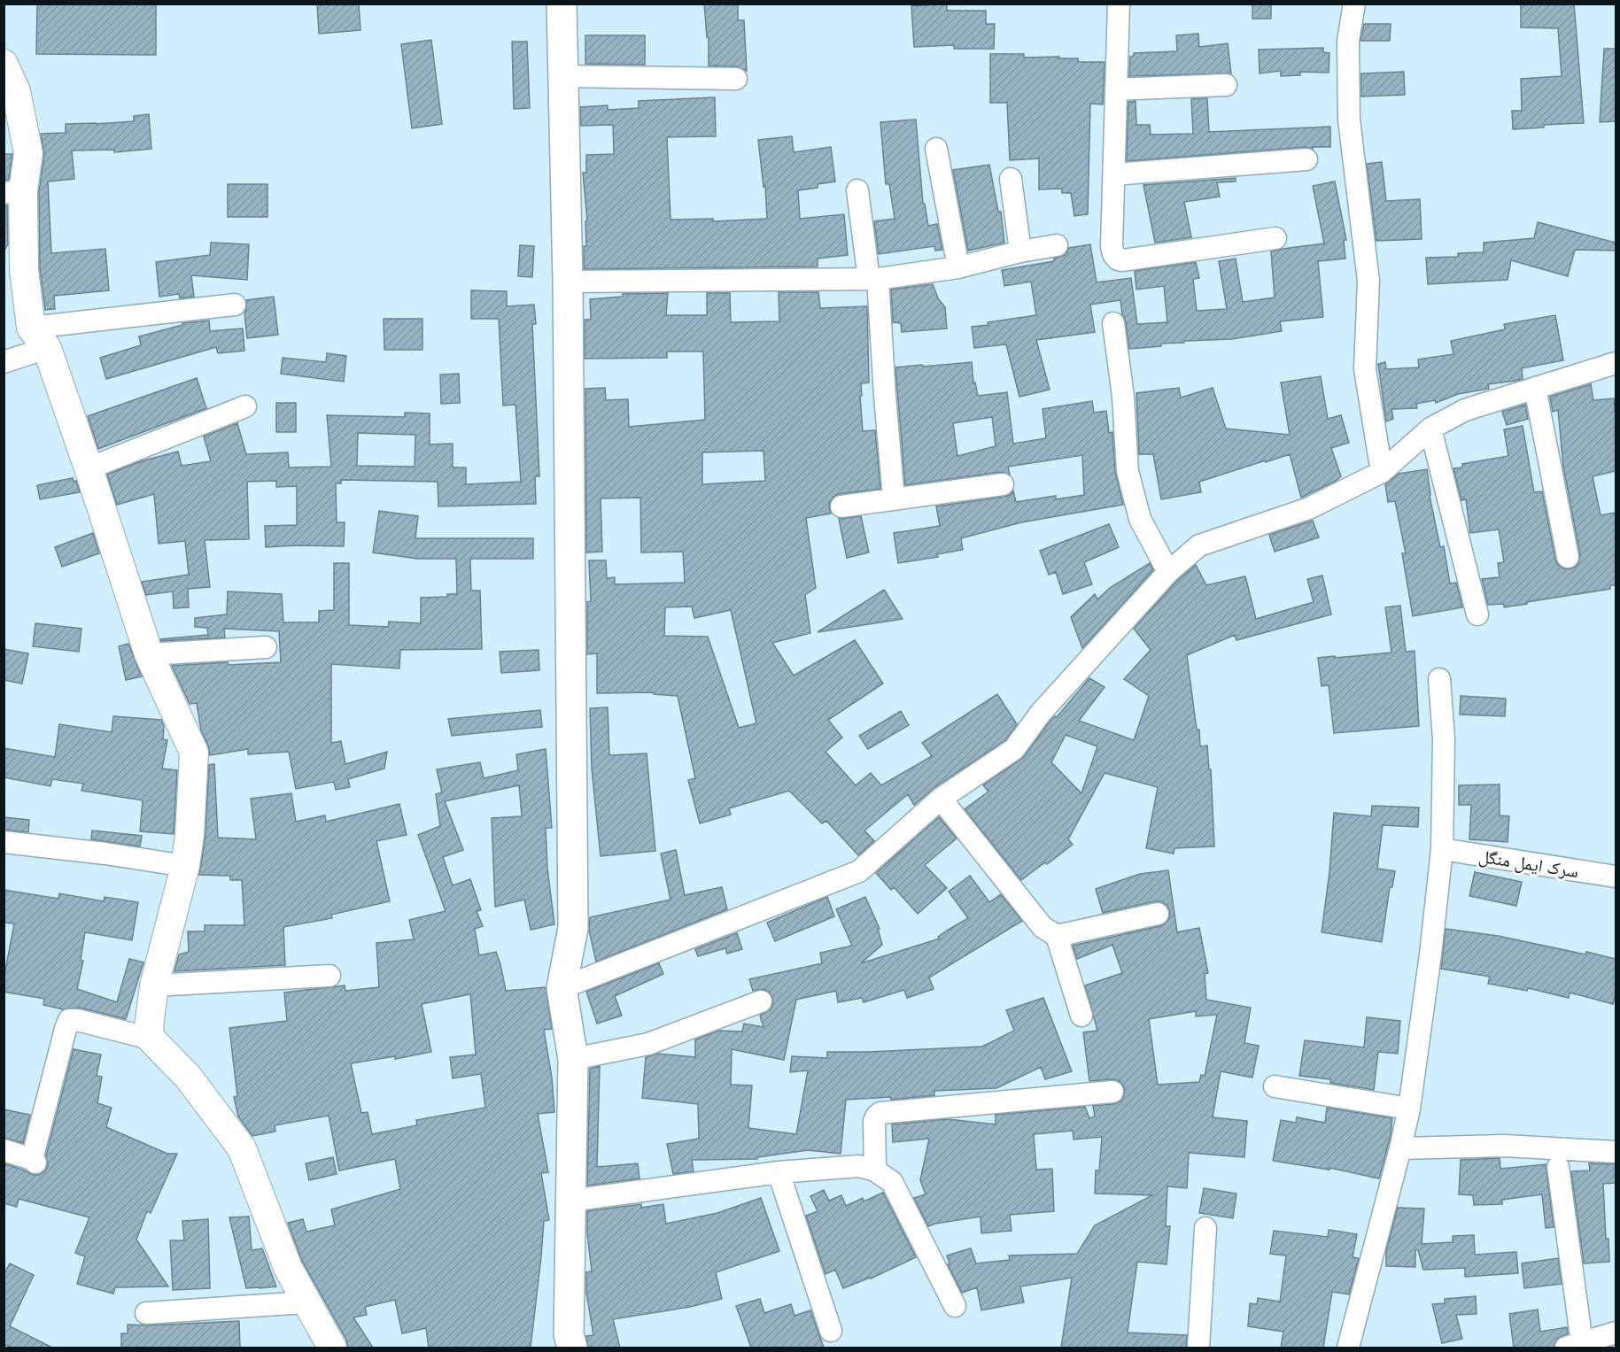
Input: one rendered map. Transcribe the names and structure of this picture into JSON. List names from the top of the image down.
{
  "streets": {
    "street": ["سرک ایمل منگل"]
  }
}
